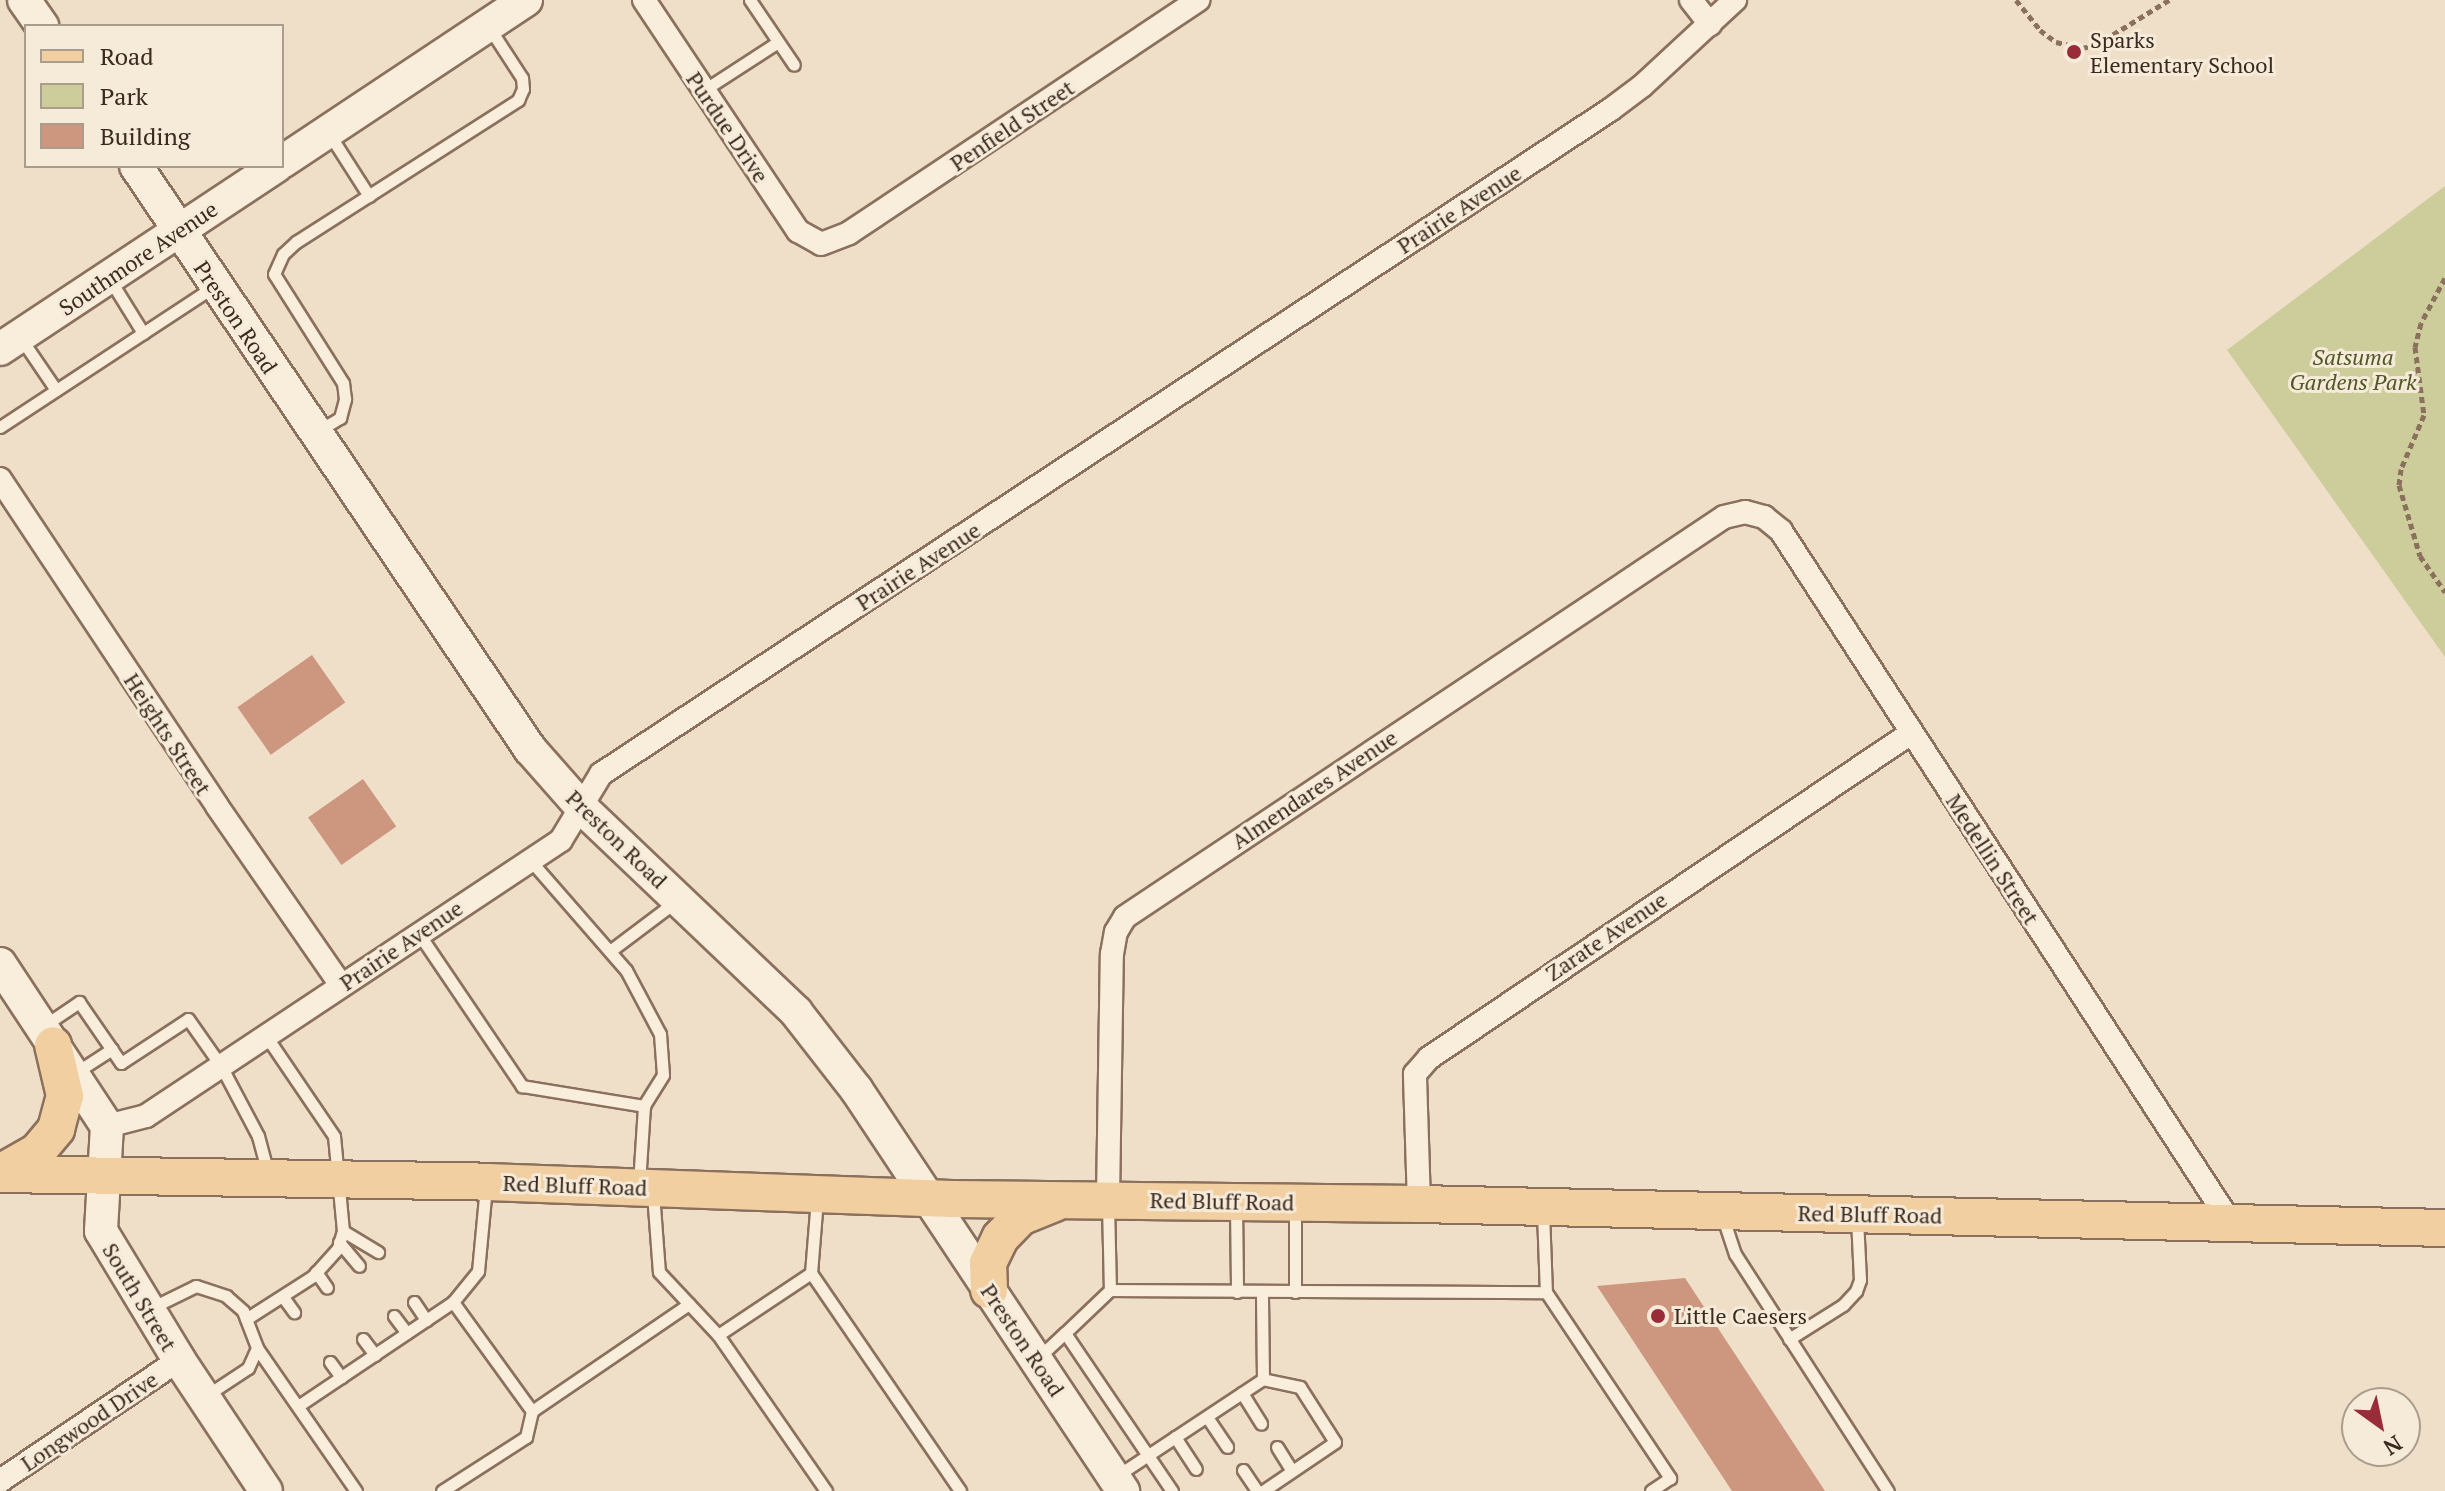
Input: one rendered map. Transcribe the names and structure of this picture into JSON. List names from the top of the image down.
{
  "streets": {
    "main road": [
      "Southmore Avenue",
      "Preston Road",
      "Red Bluff Road",
      "South Street"
    ],
    "street": [
      "Penfield Street",
      "Purdue Drive",
      "Prairie Avenue",
      "Heights Street",
      "Almendares Avenue",
      "Medellin Street",
      "Zarate Avenue",
      "Longwood Drive"
    ]
  },
  "crossings": [
    ["Penfield Street", "Purdue Drive"],
    ["Prairie Avenue", "Preston Road"],
    ["Prairie Avenue", "Heights Street"],
    ["Prairie Avenue", "South Street"],
    ["Southmore Avenue", "Preston Road"],
    ["Preston Road", "Red Bluff Road"],
    ["Almendares Avenue", "Medellin Street"],
    ["Almendares Avenue", "Red Bluff Road"],
    ["Medellin Street", "Zarate Avenue"],
    ["Medellin Street", "Red Bluff Road"],
    ["Zarate Avenue", "Red Bluff Road"],
    ["Red Bluff Road", "South Street"],
    ["South Street", "Longwood Drive"]
  ],
  "parks": ["Satsuma Gardens Park"],
  "places": ["Sparks Elementary School", "Little Caesers"],
  "legend": ["Road", "Park", "Building"],
  "north": "bottom right"
}
